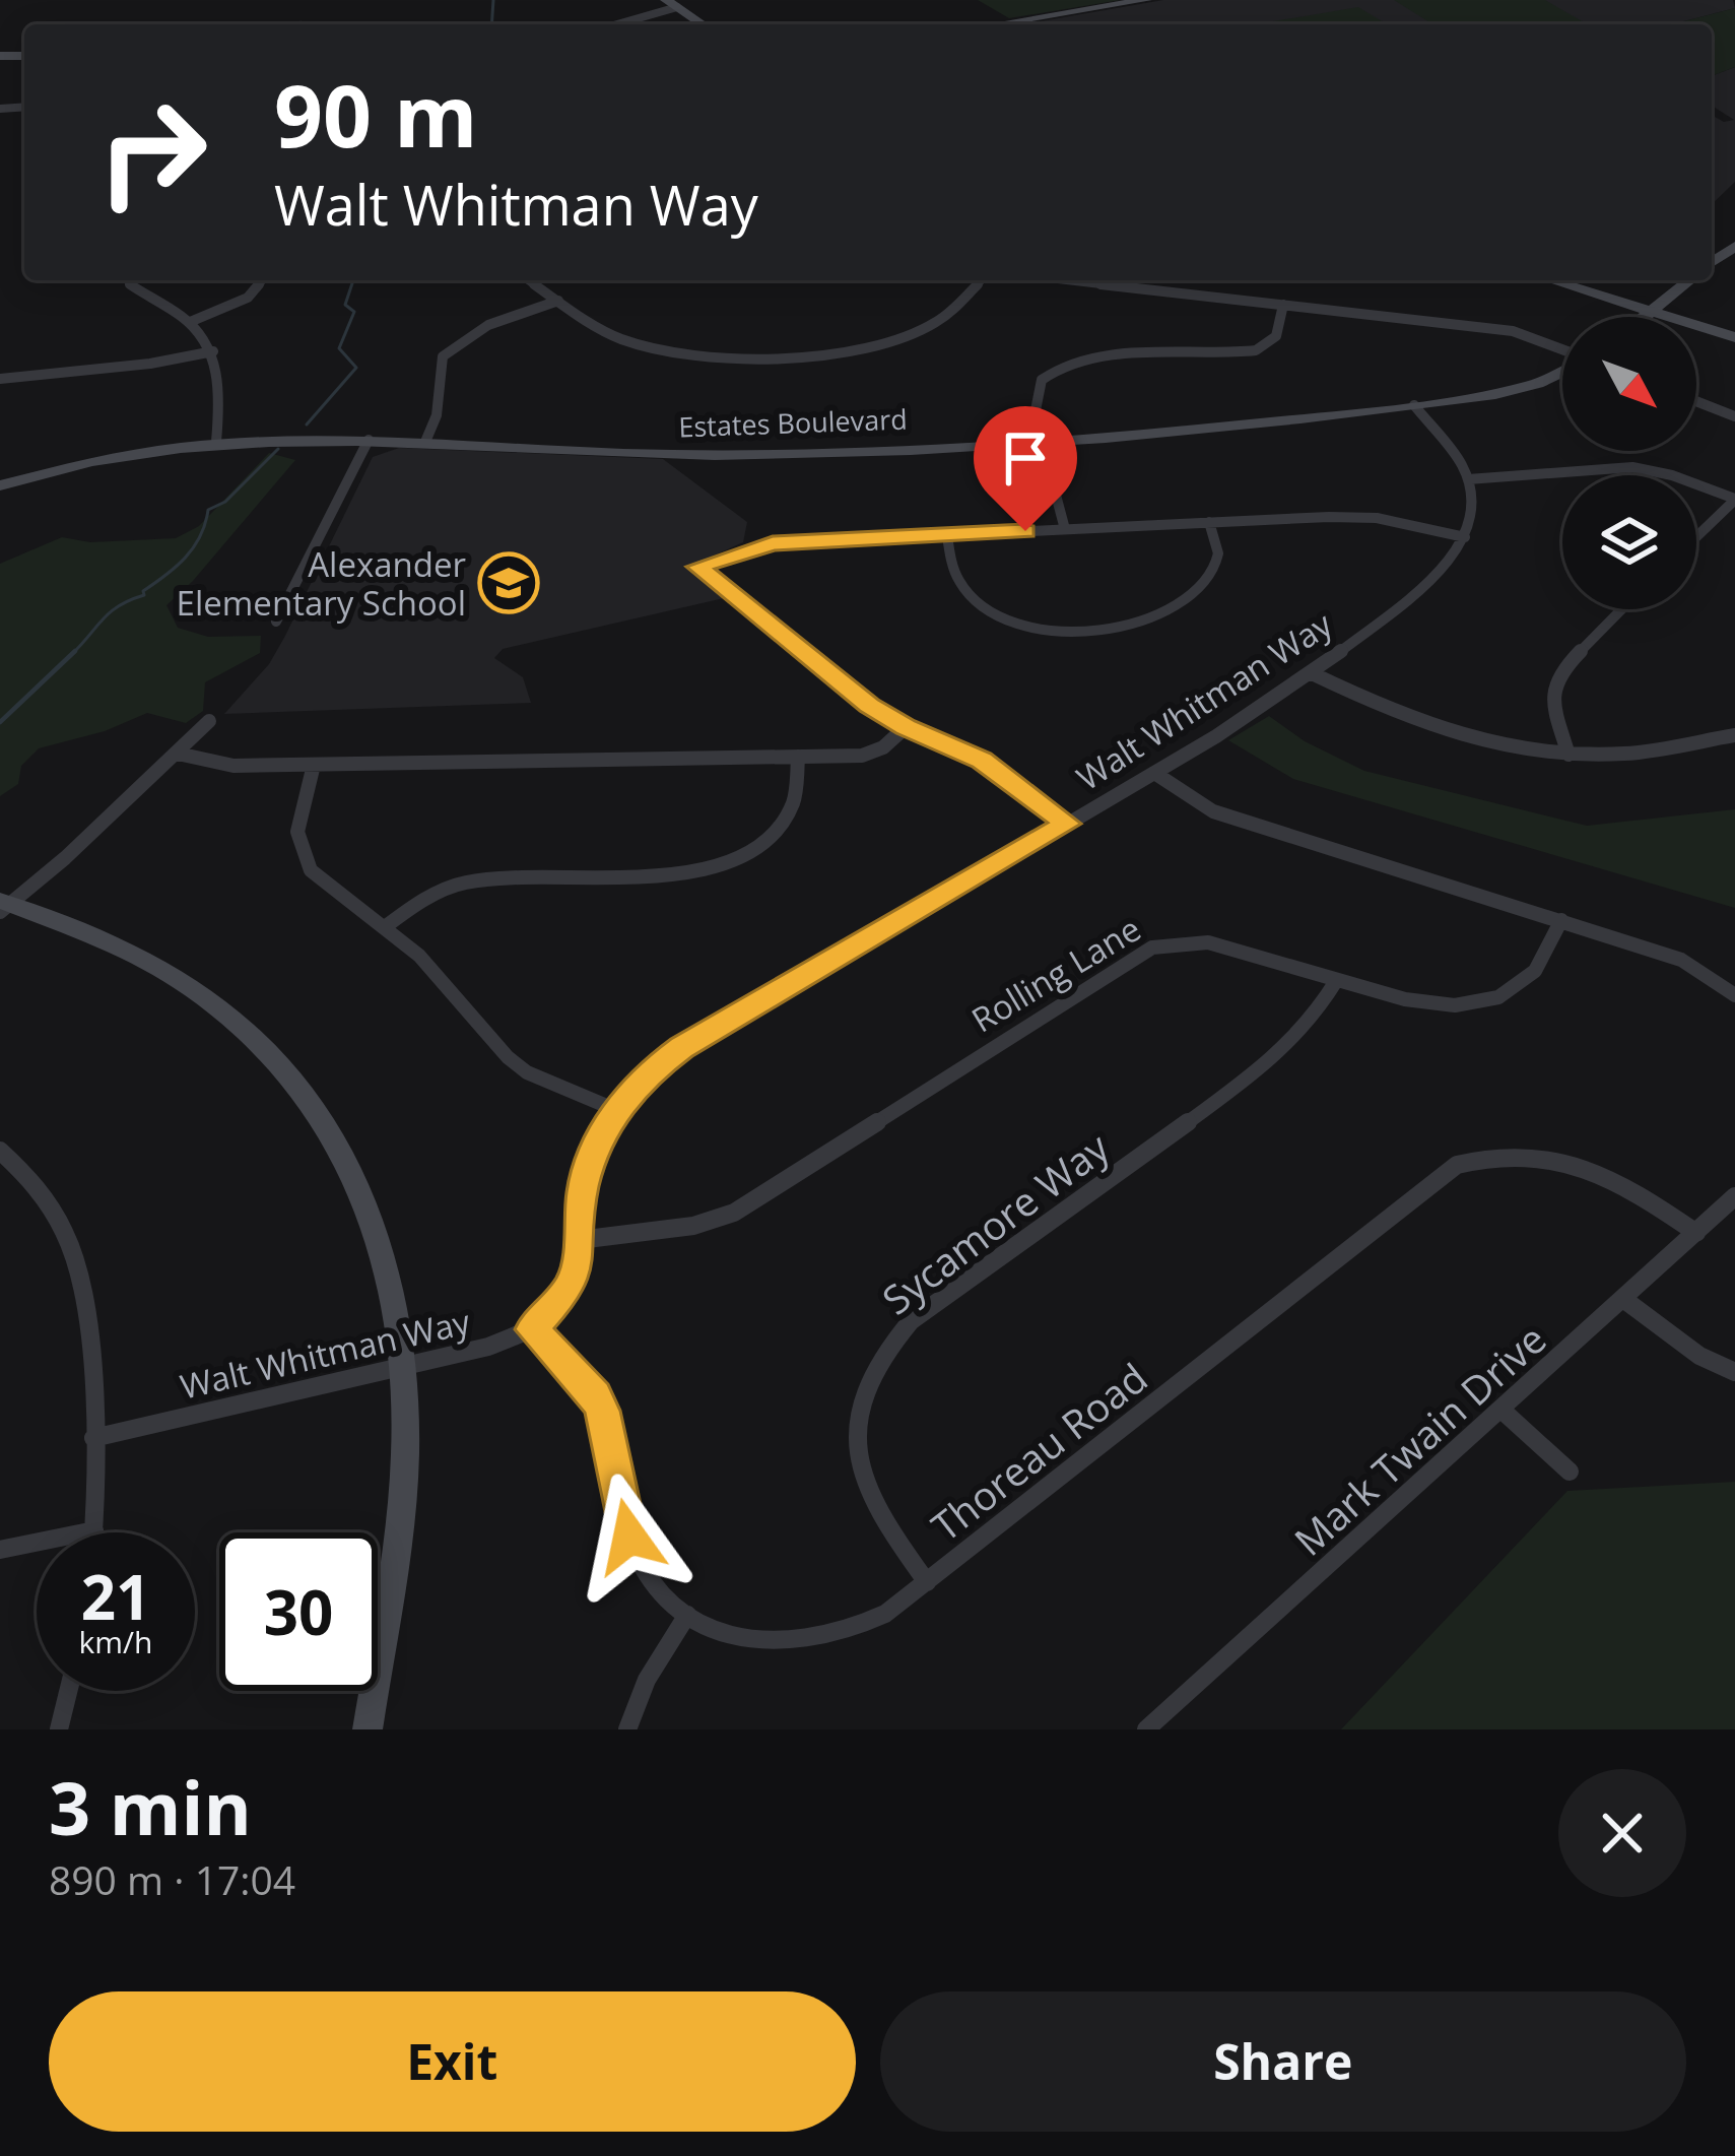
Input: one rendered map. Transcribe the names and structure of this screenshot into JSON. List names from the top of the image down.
{
  "streets": {
    "street": [
      "Estates Boulevard",
      "Walt Whitman Way",
      "Rolling Lane",
      "Sycamore Way",
      "Mark Twain Drive",
      "Thoreau Road"
    ]
  },
  "crossings": [
    ["Walt Whitman Way", "Rolling Lane"],
    ["Walt Whitman Way", "Thoreau Road"],
    ["Rolling Lane", "Sycamore Way"],
    ["Sycamore Way", "Thoreau Road"],
    ["Mark Twain Drive", "Thoreau Road"]
  ],
  "places": {
    "school or university": ["Alexander Elementary School"]
  },
  "north": "bottom right",
  "page": {
    "turn": ["90 m", "Walt Whitman Way"],
    "speed": "21 km/h",
    "limit": "30",
    "heading": ["3 min", "890 m · 17:04"],
    "buttons": ["Exit", "Share"]
  }
}
